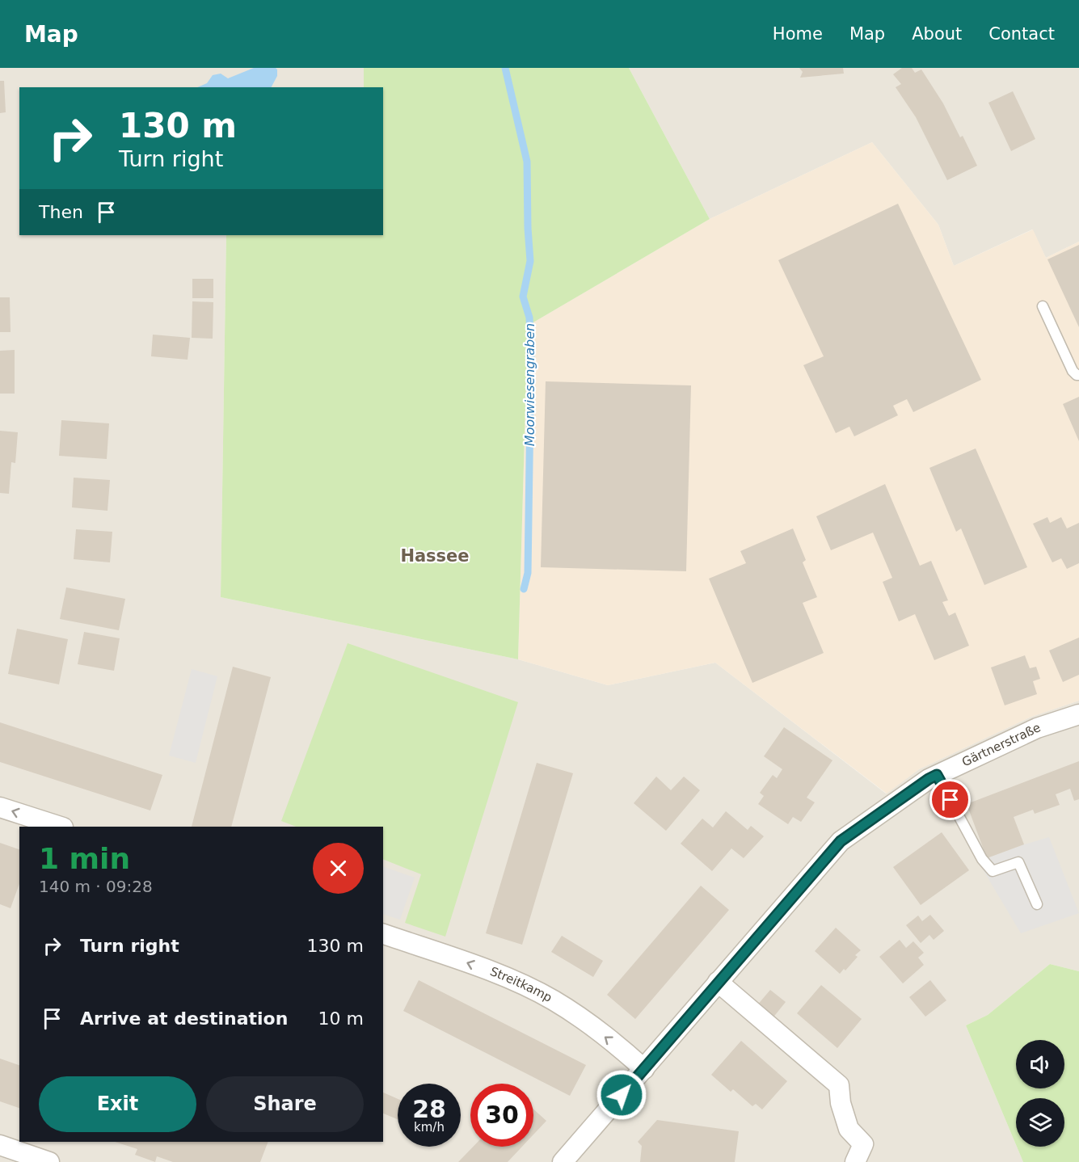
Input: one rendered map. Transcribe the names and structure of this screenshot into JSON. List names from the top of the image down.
{
  "streets": {
    "street": ["Gärtnerstraße", "Streitkamp"]
  },
  "crossings": [
    ["Gärtnerstraße", "Streitkamp"]
  ],
  "one_way": ["Streitkamp"],
  "districts": ["Hassee"],
  "water": ["Moorwiesengraben"],
  "page": {
    "header": "Map",
    "nav": [
      "Home",
      "Map",
      "About",
      "Contact"
    ],
    "turn": ["130 m", "Turn right"],
    "then": "Then",
    "heading": ["1 min", "140 m · 09:28"],
    "list": [
      {
        "name": "Turn right",
        "value": "130 m"
      },
      {
        "name": "Arrive at destination",
        "value": "10 m"
      }
    ],
    "buttons": ["Exit", "Share"],
    "speed": "28 km/h",
    "limit": "30"
  }
}
